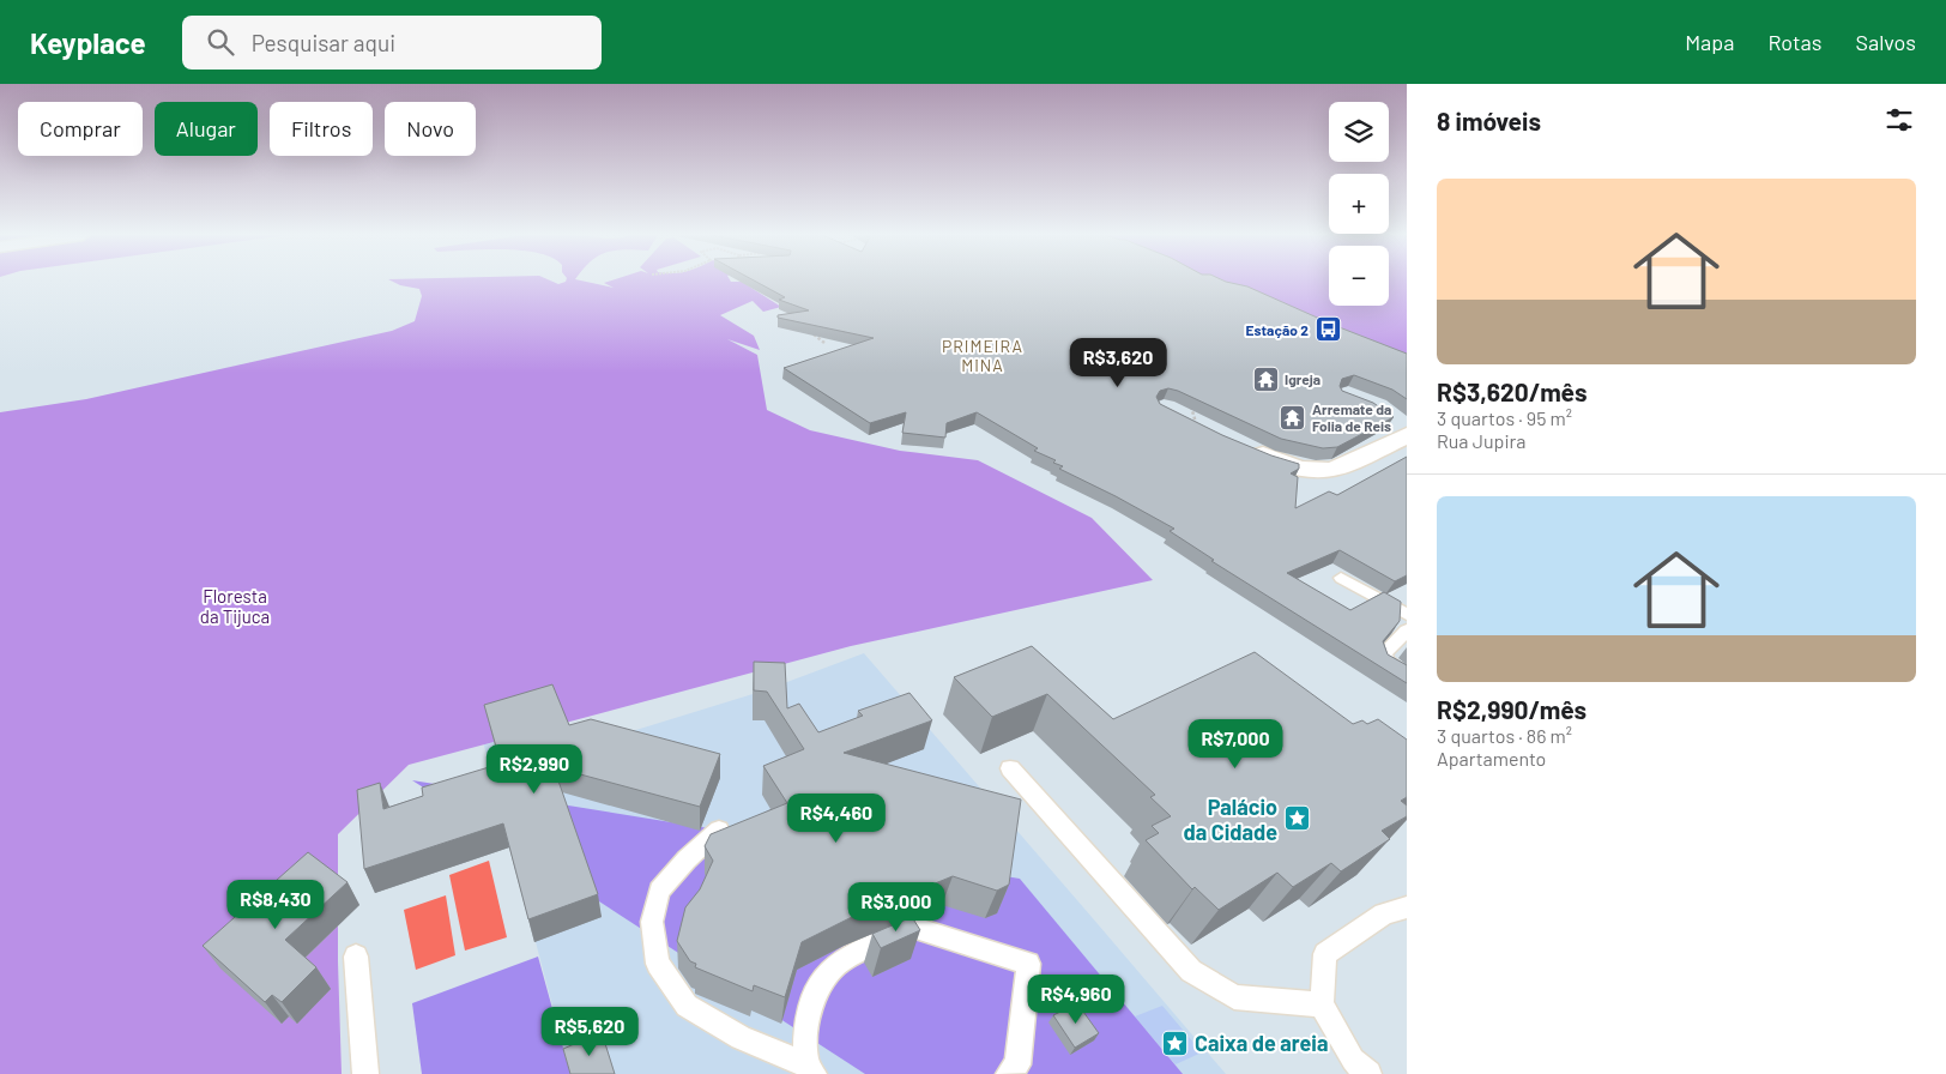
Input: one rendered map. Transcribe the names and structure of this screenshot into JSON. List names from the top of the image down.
{
  "districts": ["PRIMEIRA MINA"],
  "parks": ["Floresta da Tijuca"],
  "places": {
    "bus stop": ["Estação 2"],
    "temple": ["Igreja", "Arremate da Folia de Reis"],
    "place": ["Palácio da Cidade", "Caixa de areia"]
  },
  "page": {
    "header": "Keyplace",
    "search": "Pesquisar aqui",
    "nav": ["Mapa", "Rotas", "Salvos"],
    "heading": "8 imóveis",
    "map_buttons": ["+", "−"],
    "chip": [
      "Comprar",
      "Alugar",
      "Filtros",
      "Novo"
    ],
    "list": [
      {
        "name": "R$3,620/mês",
        "note": "3 quartos · 95 m² · Rua Jupira"
      },
      {
        "name": "R$2,990/mês",
        "note": "3 quartos · 86 m² · Apartamento"
      }
    ],
    "price": [
      "R$3,620",
      "R$7,000",
      "R$2,990",
      "R$4,460",
      "R$8,430",
      "R$3,000",
      "R$4,960",
      "R$5,620"
    ]
  }
}
